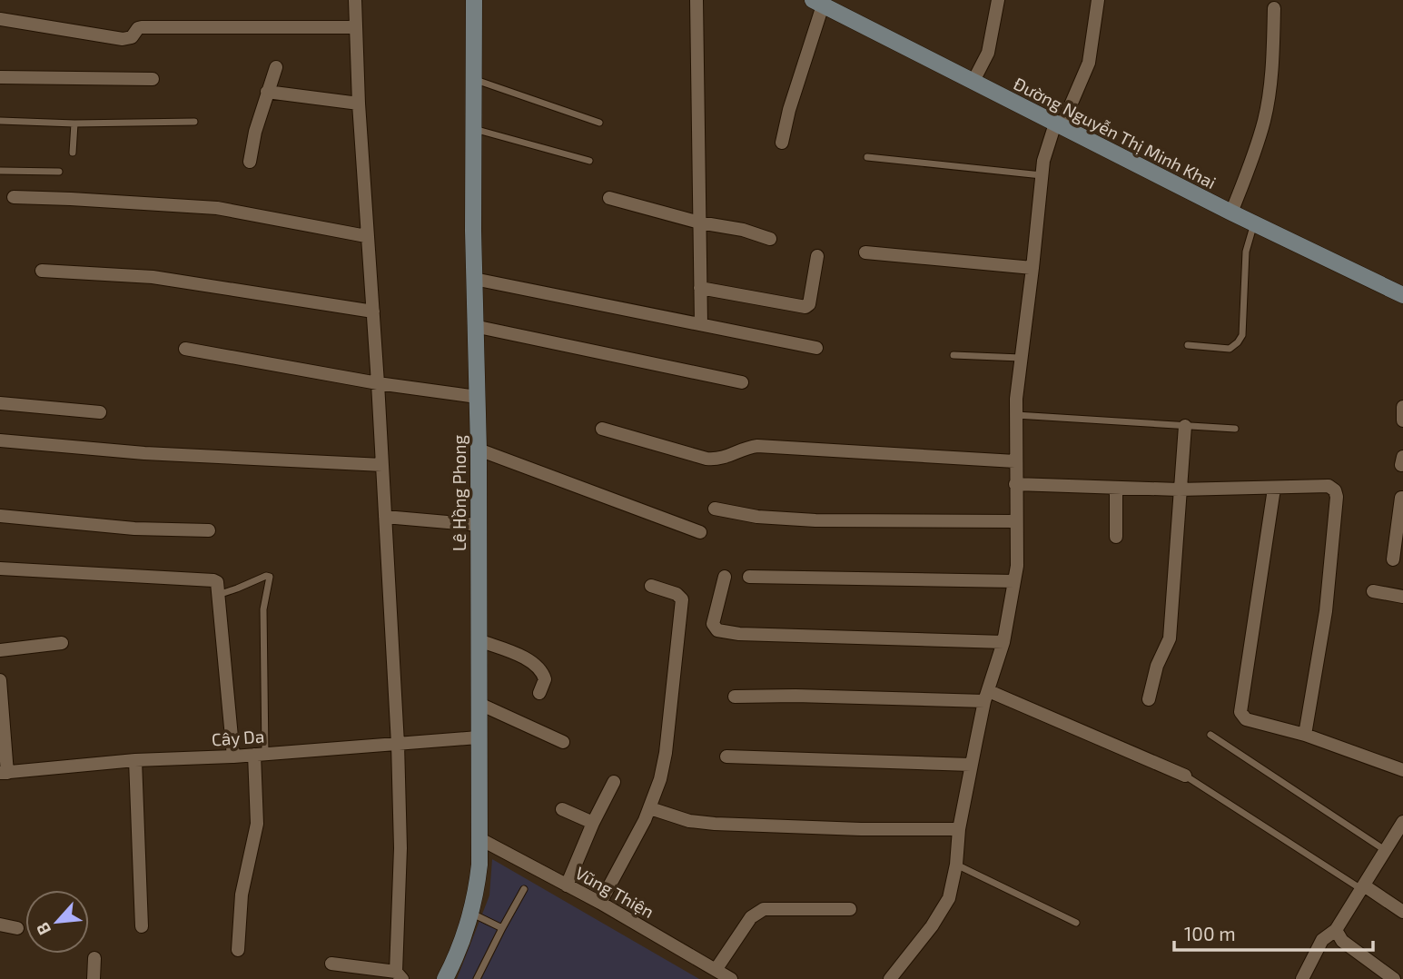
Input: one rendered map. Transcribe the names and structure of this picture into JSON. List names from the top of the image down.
{
  "streets": {
    "main road": ["Đường Nguyễn Thị Minh Khai", "Lê Hồng Phong"],
    "street": ["Cây Da", "Vũng Thiện"]
  },
  "crossings": [
    ["Lê Hồng Phong", "Cây Da"],
    ["Lê Hồng Phong", "Vũng Thiện"]
  ],
  "scale_bar": "100 m",
  "north": "bottom left"
}
